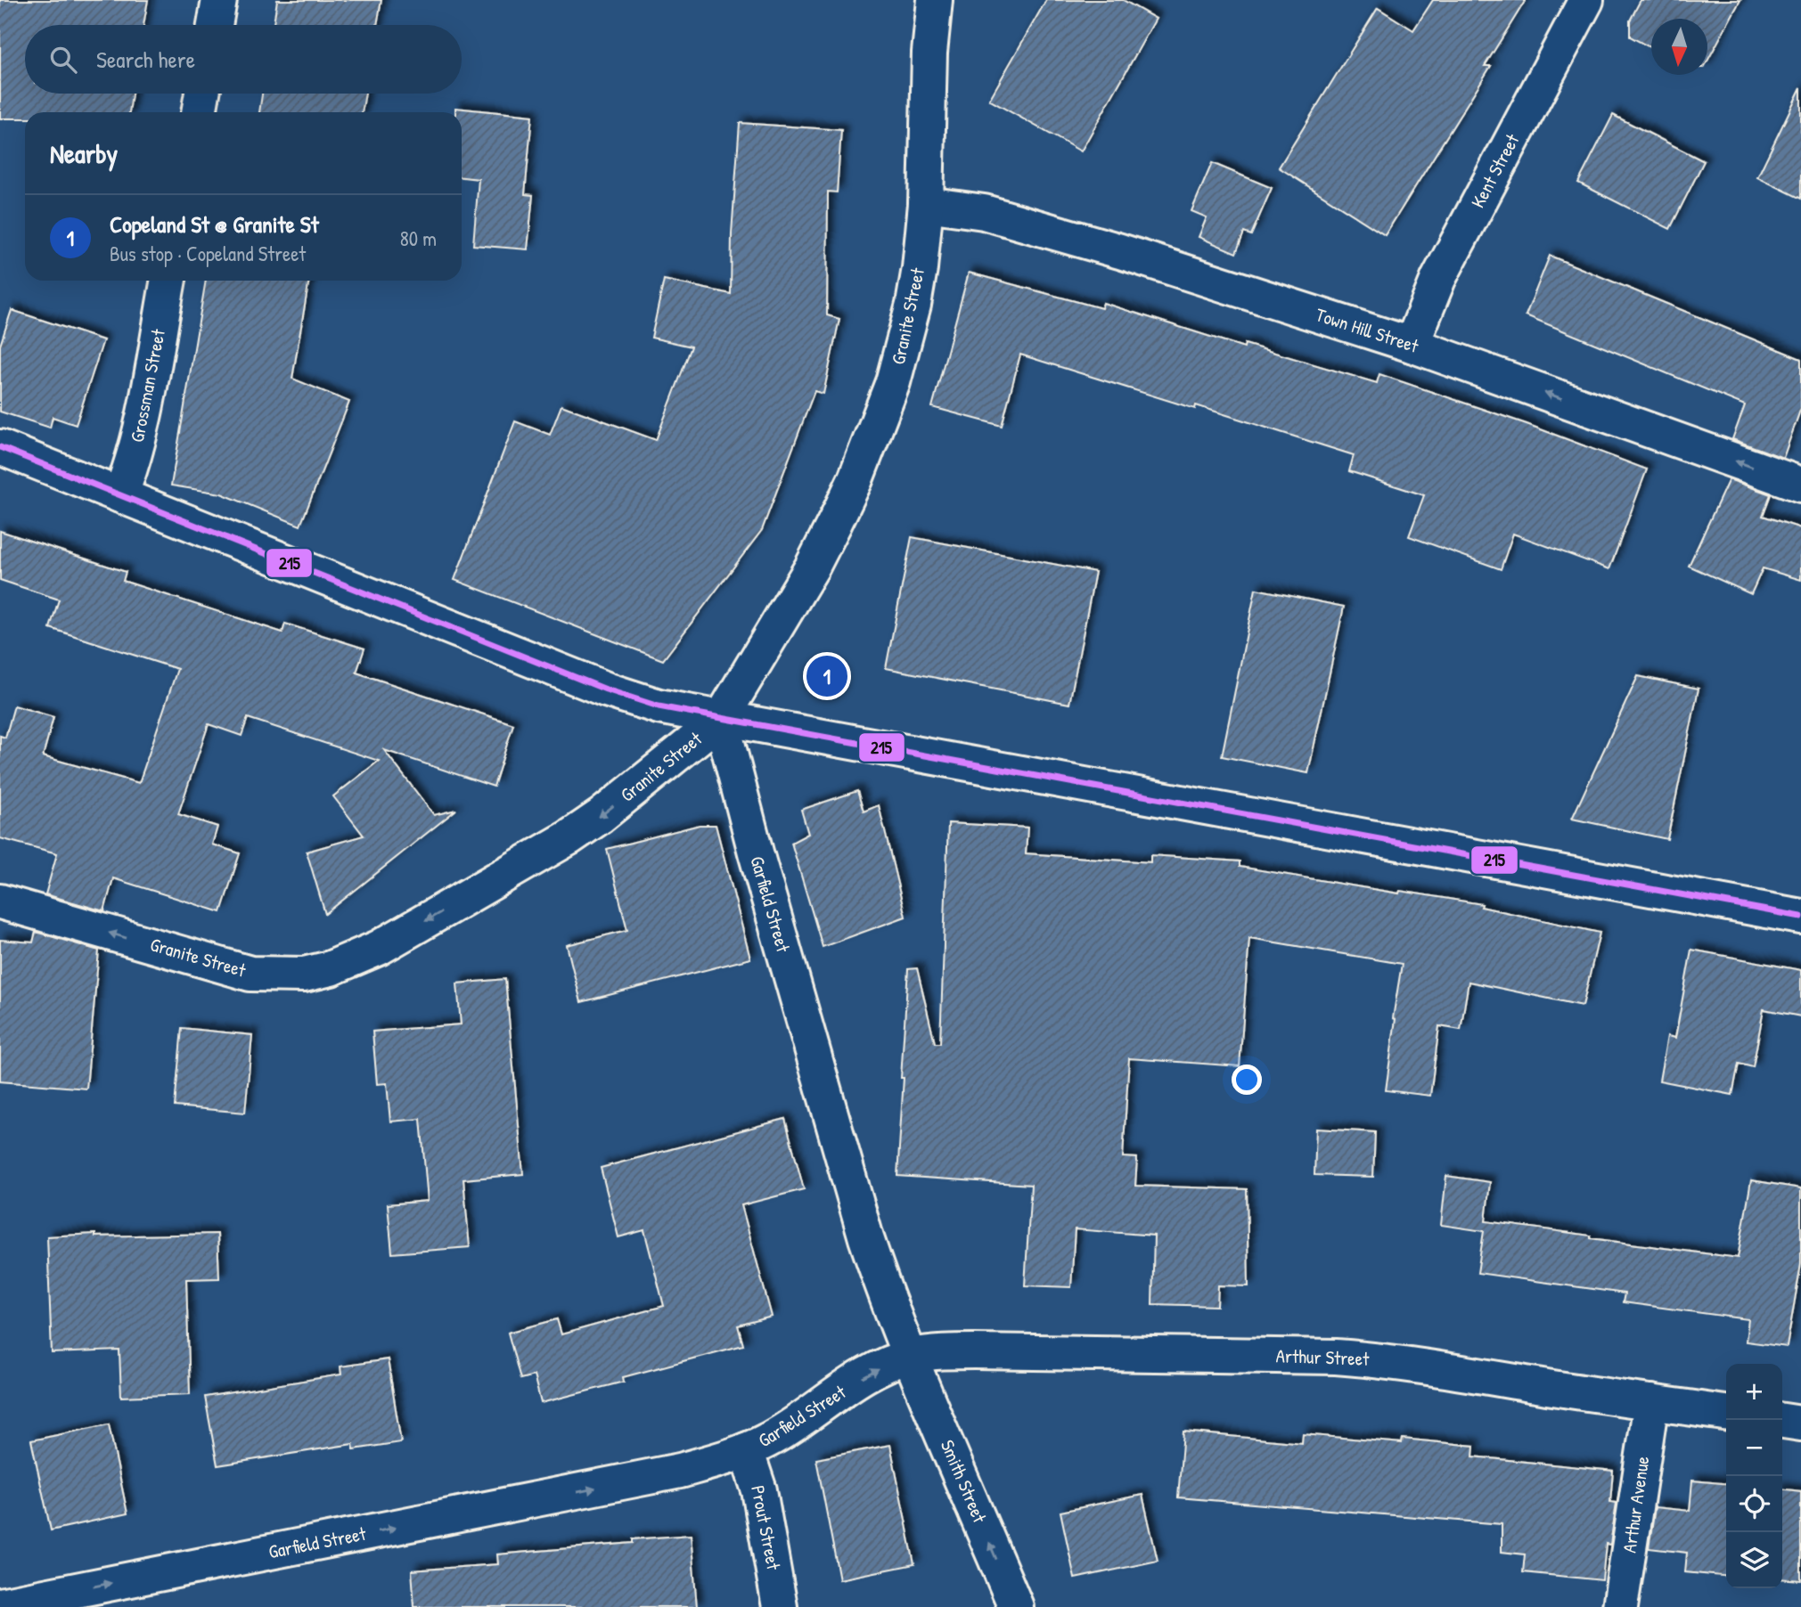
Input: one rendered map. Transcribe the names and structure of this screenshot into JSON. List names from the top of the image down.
{
  "streets": {
    "street": [
      "Kent Street",
      "Granite Street",
      "Town Hill Street",
      "Grossman Street",
      "Garfield Street",
      "Arthur Street",
      "Smith Street",
      "Arthur Avenue",
      "Prout Street"
    ]
  },
  "crossings": [
    ["Kent Street", "Town Hill Street"],
    ["Granite Street", "Town Hill Street"],
    ["Granite Street", "Garfield Street"],
    ["Garfield Street", "Arthur Street"],
    ["Garfield Street", "Smith Street"],
    ["Garfield Street", "Prout Street"],
    ["Arthur Street", "Smith Street"],
    ["Arthur Street", "Arthur Avenue"]
  ],
  "one_way": [
    "Granite Street",
    "Town Hill Street",
    "Garfield Street",
    "Smith Street"
  ],
  "lines": ["transit line 215"],
  "north": "bottom",
  "page": {
    "search": "Search here",
    "heading": "Nearby",
    "list": [
      {
        "mark": "1",
        "name": "Copeland St @ Granite St",
        "note": "Bus stop · Copeland Street",
        "value": "80 m"
      }
    ],
    "pins": "1",
    "map_buttons": ["+", "−"]
  }
}
